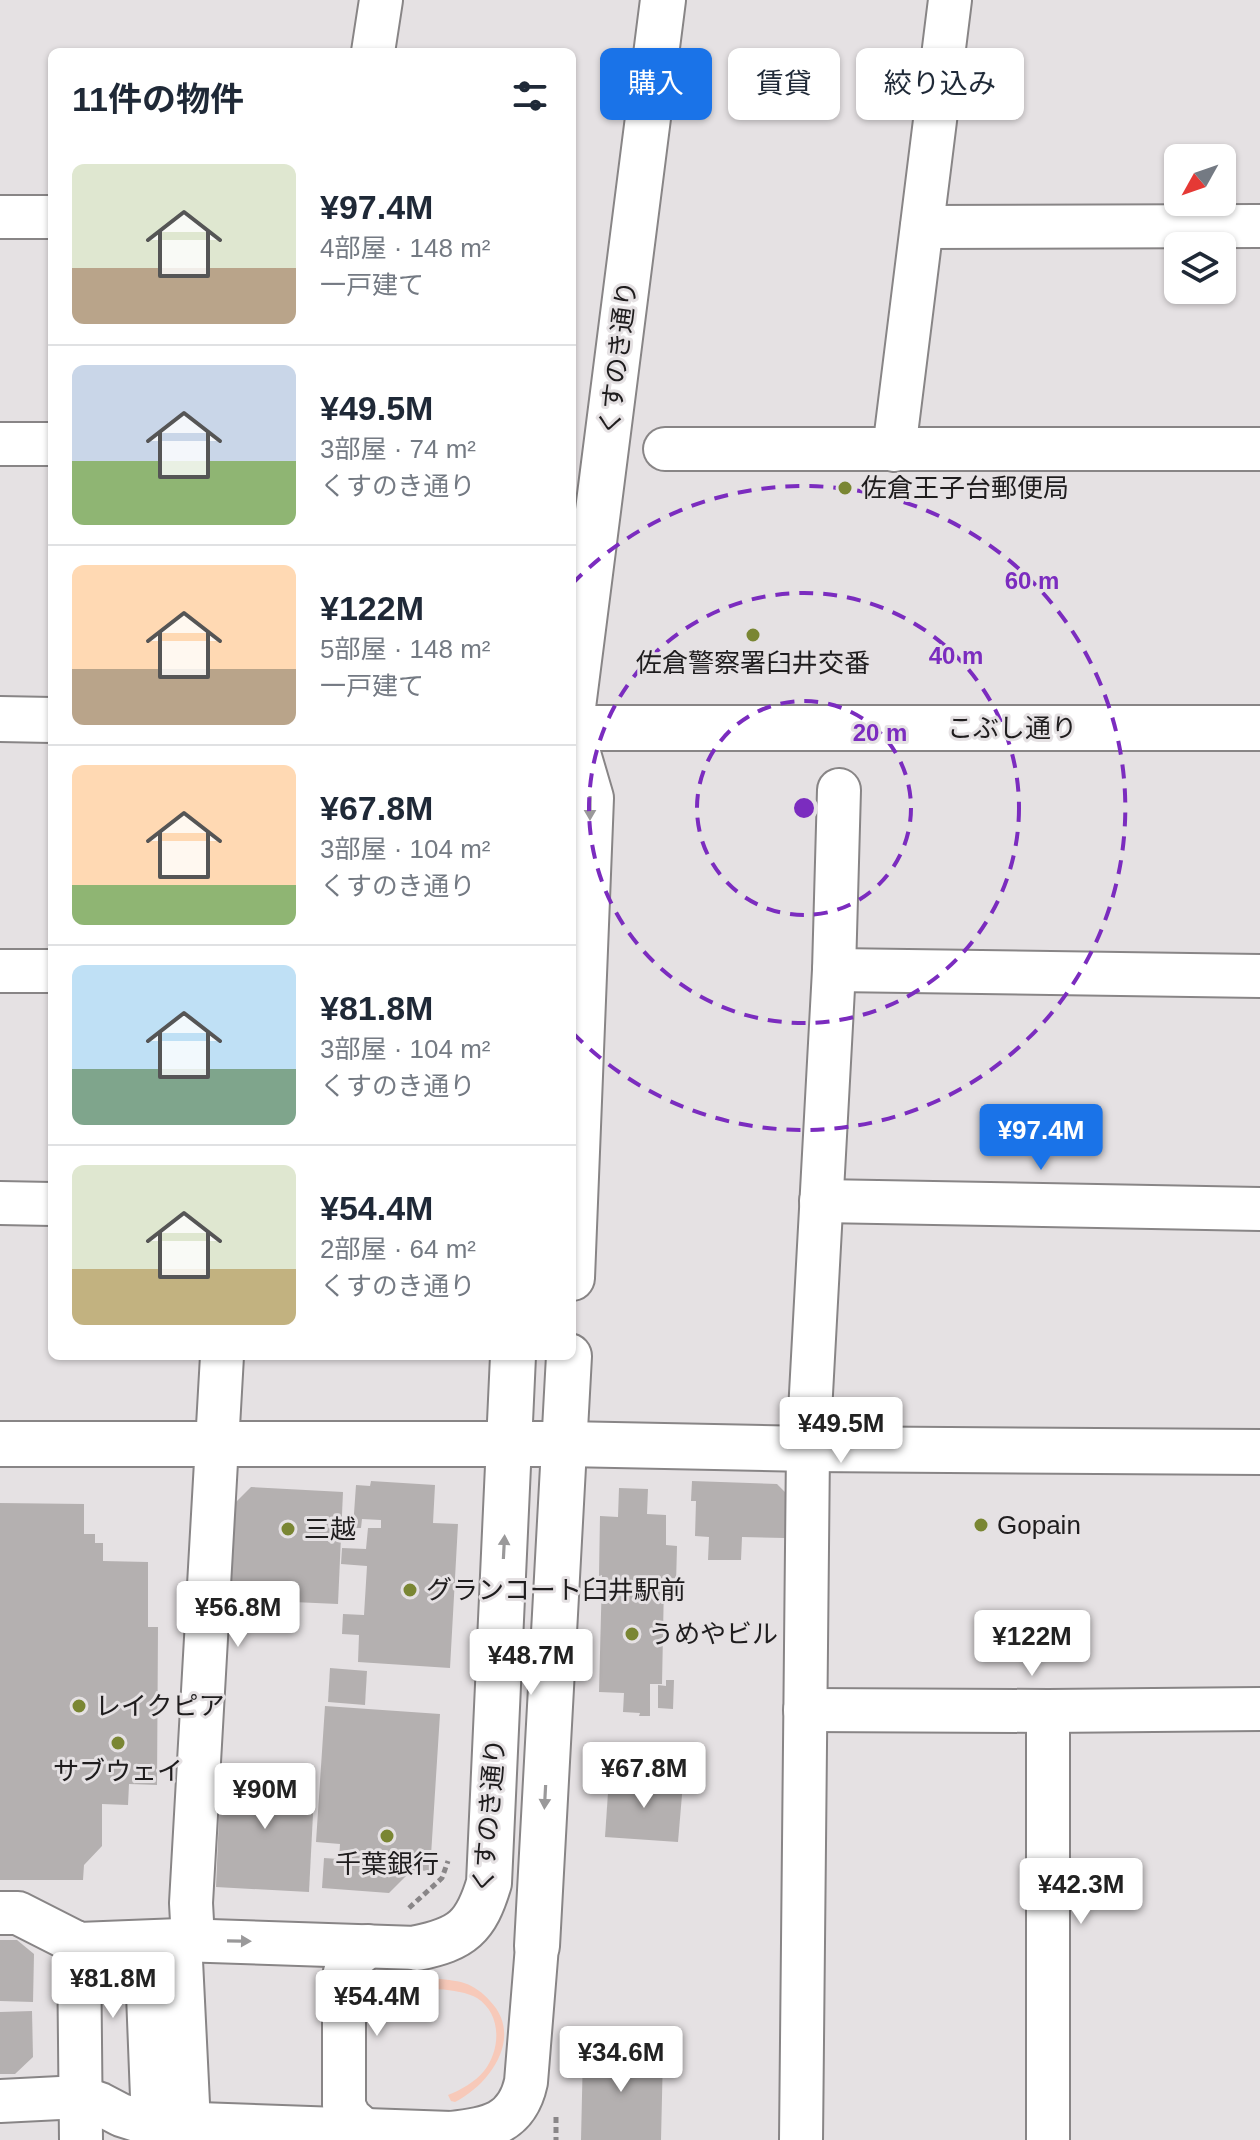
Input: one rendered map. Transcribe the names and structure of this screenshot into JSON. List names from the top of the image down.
{
  "streets": {
    "street": ["くすのき通り", "こぶし通り"]
  },
  "places": [
    "佐倉王子台郵便局",
    "佐倉警察署臼井交番",
    "Gopain",
    "三越",
    "グランコート臼井駅前",
    "うめやビル",
    "レイクピア",
    "サブウェイ",
    "千葉銀行"
  ],
  "north": "bottom left",
  "page": {
    "chip": ["購入", "賃貸", "絞り込み"],
    "heading": "11件の物件",
    "list": [
      {
        "name": "¥97.4M",
        "note": "4部屋 · 148 m² · 一戸建て"
      },
      {
        "name": "¥49.5M",
        "note": "3部屋 · 74 m² · くすのき通り"
      },
      {
        "name": "¥122M",
        "note": "5部屋 · 148 m² · 一戸建て"
      },
      {
        "name": "¥67.8M",
        "note": "3部屋 · 104 m² · くすのき通り"
      },
      {
        "name": "¥81.8M",
        "note": "3部屋 · 104 m² · くすのき通り"
      },
      {
        "name": "¥54.4M",
        "note": "2部屋 · 64 m² · くすのき通り"
      }
    ],
    "price": [
      "¥97.4M",
      "¥49.5M",
      "¥56.8M",
      "¥122M",
      "¥48.7M",
      "¥67.8M",
      "¥90M",
      "¥42.3M",
      "¥81.8M",
      "¥54.4M",
      "¥34.6M"
    ]
  },
  "rings": ["60 m", "40 m", "20 m"]
}
